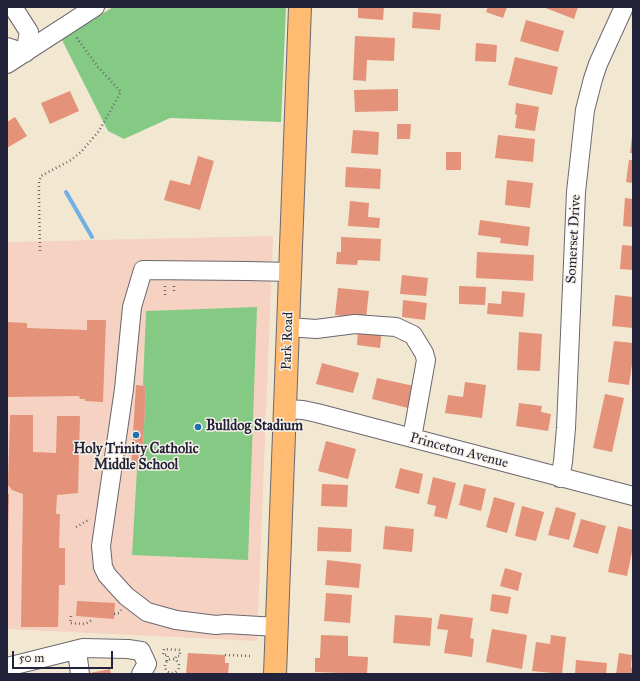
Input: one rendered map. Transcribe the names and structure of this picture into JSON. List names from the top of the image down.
{
  "streets": {
    "main road": ["Park Road"],
    "street": ["Somerset Drive", "Princeton Avenue"]
  },
  "crossings": [
    ["Somerset Drive", "Princeton Avenue"],
    ["Park Road", "Princeton Avenue"]
  ],
  "places": ["Bulldog Stadium", "Holy Trinity Catholic Middle School"],
  "scale_bar": "50 m"
}
